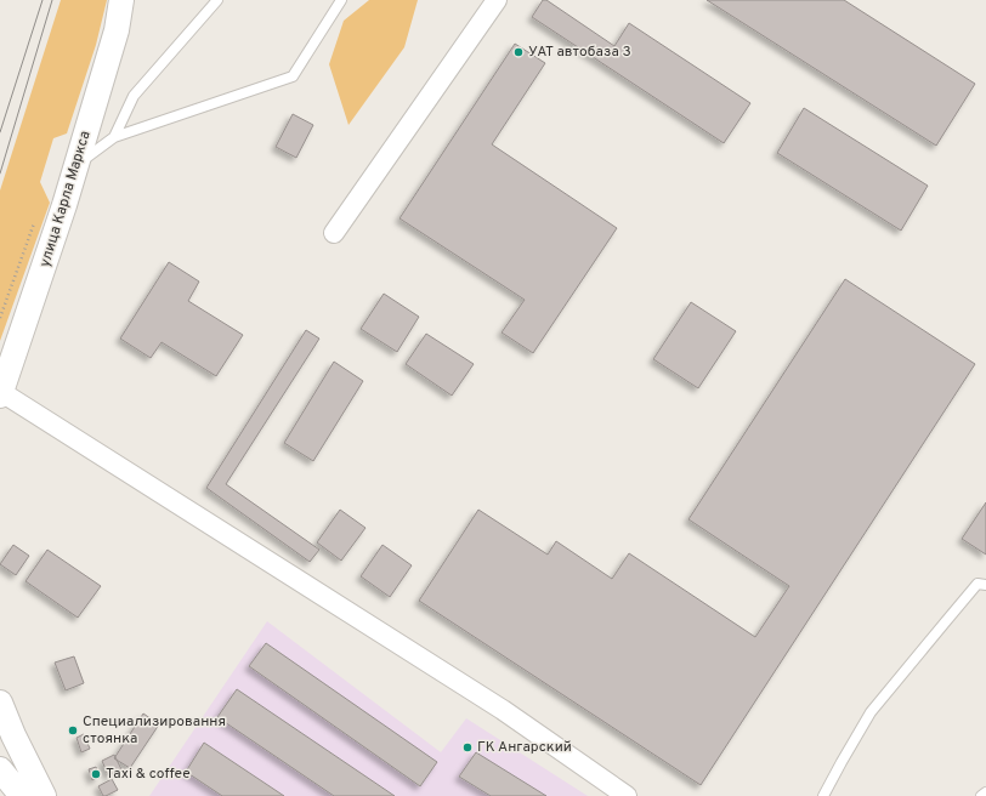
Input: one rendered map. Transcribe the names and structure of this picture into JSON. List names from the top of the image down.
{
  "streets": {
    "street": ["улица Карла Маркса"]
  },
  "places": [
    "УАТ автобаза 3",
    "Специализировання стоянка",
    "ГК Ангарский",
    "Taxi & coffee"
  ]
}
